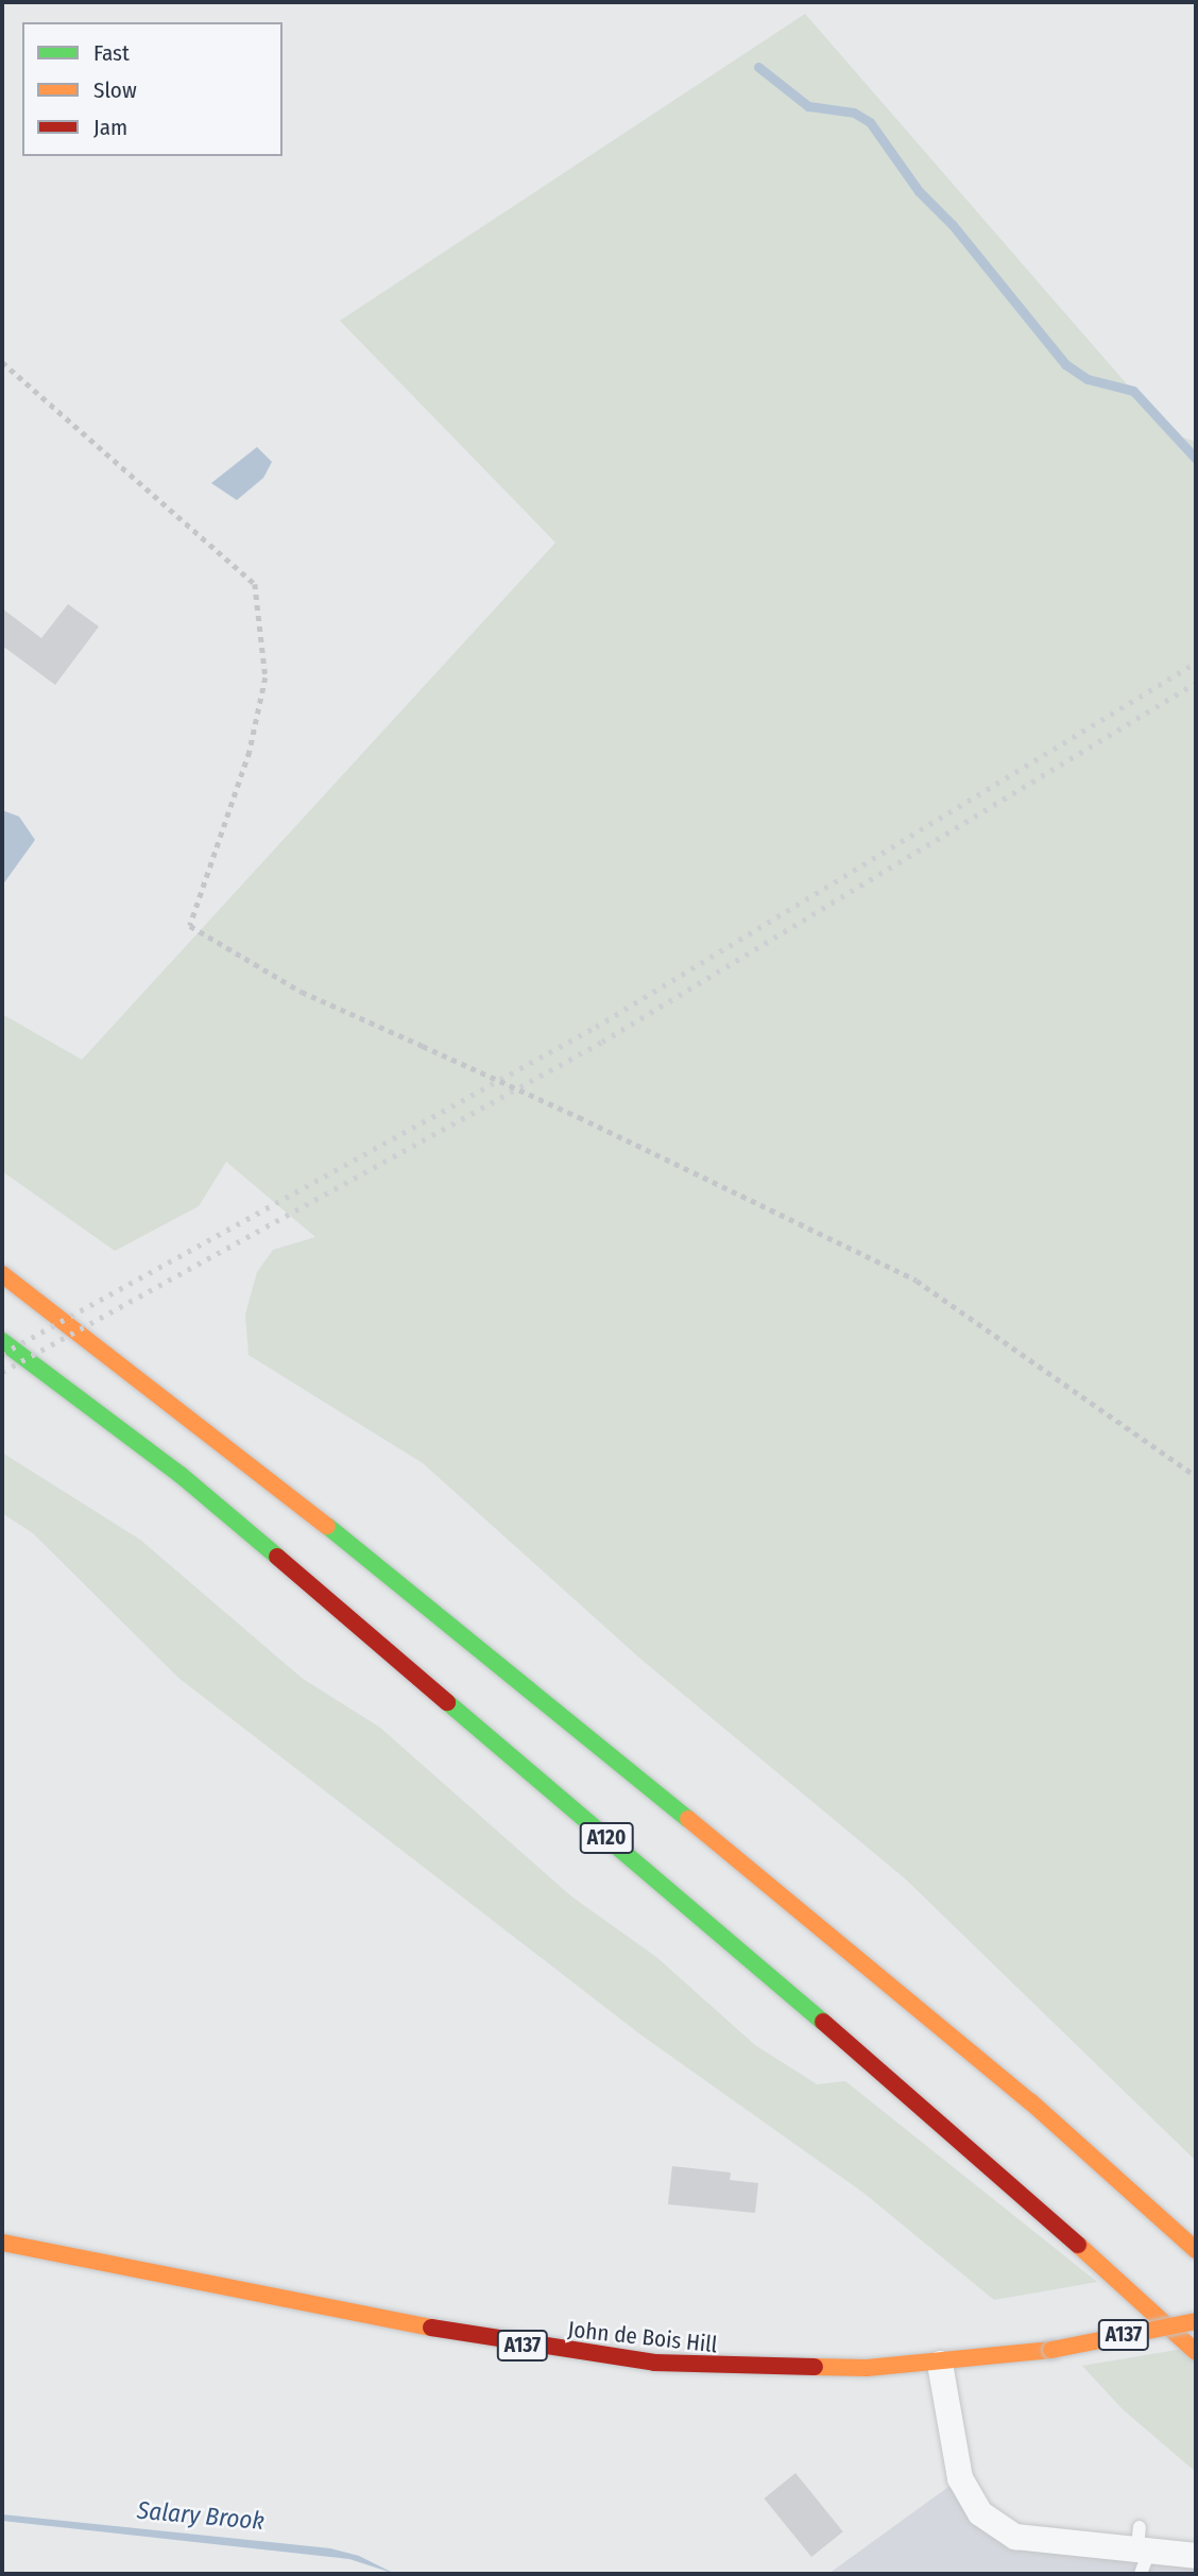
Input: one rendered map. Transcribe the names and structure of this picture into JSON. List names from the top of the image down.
{
  "streets": {
    "main road": ["A120", "A137", "John de Bois Hill"]
  },
  "water": ["Salary Brook"],
  "legend": ["Fast", "Slow", "Jam"]
}
